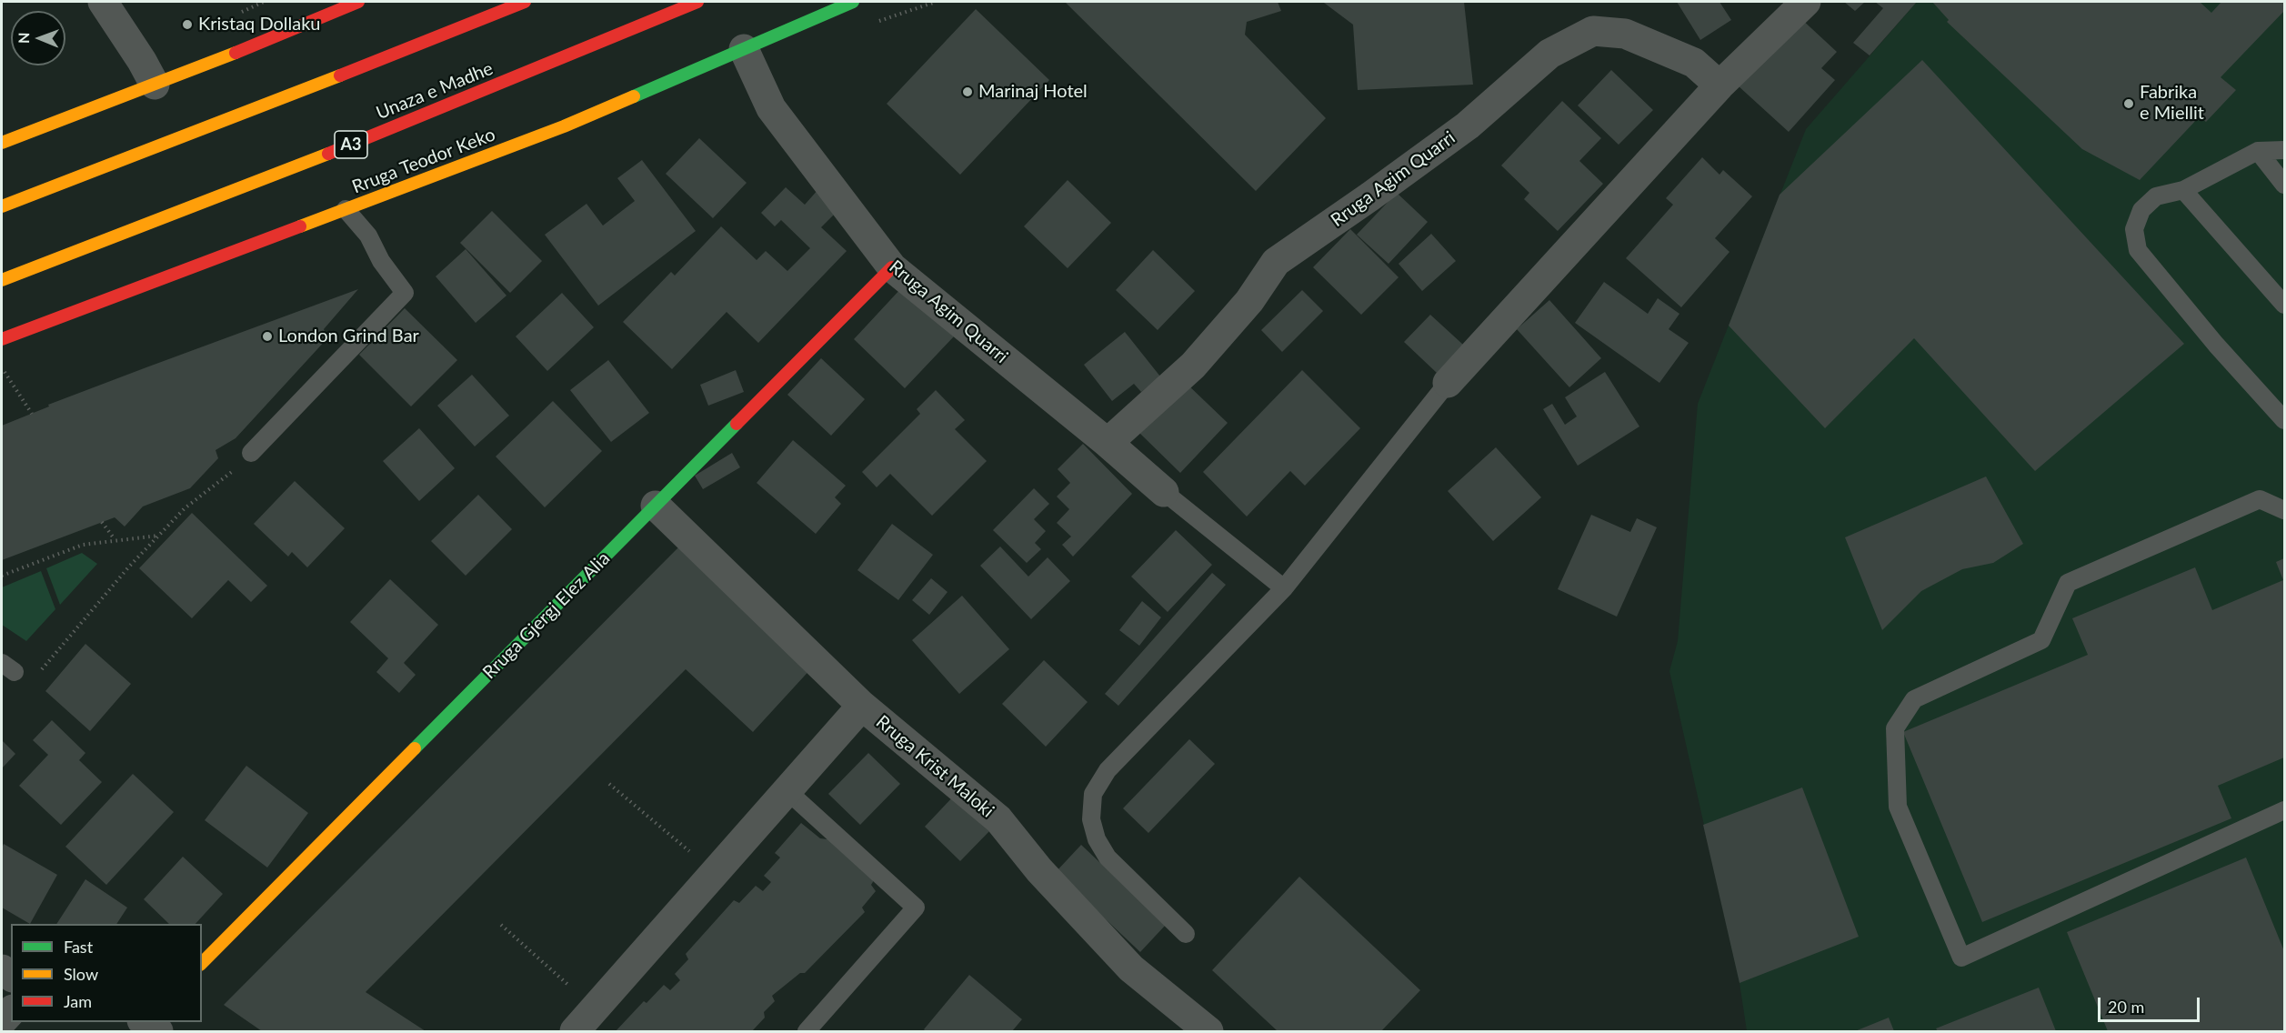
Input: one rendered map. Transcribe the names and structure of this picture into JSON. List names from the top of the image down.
{
  "streets": {
    "main road": [
      "Unaza e Madhe",
      "A3",
      "Rruga Teodor Keko",
      "Rruga Gjergj Elez Alia"
    ],
    "street": ["Rruga Agim Quarri", "Rruga Krist Maloki"]
  },
  "crossings": [
    ["Rruga Teodor Keko", "Rruga Agim Quarri"],
    ["Rruga Agim Quarri", "Rruga Gjergj Elez Alia"],
    ["Rruga Gjergj Elez Alia", "Rruga Krist Maloki"]
  ],
  "places": [
    "Kristaq Dollaku",
    "Marinaj Hotel",
    "Fabrika e Miellit",
    "London Grind Bar"
  ],
  "legend": ["Fast", "Slow", "Jam"],
  "scale_bar": "20 m",
  "north": "left"
}
